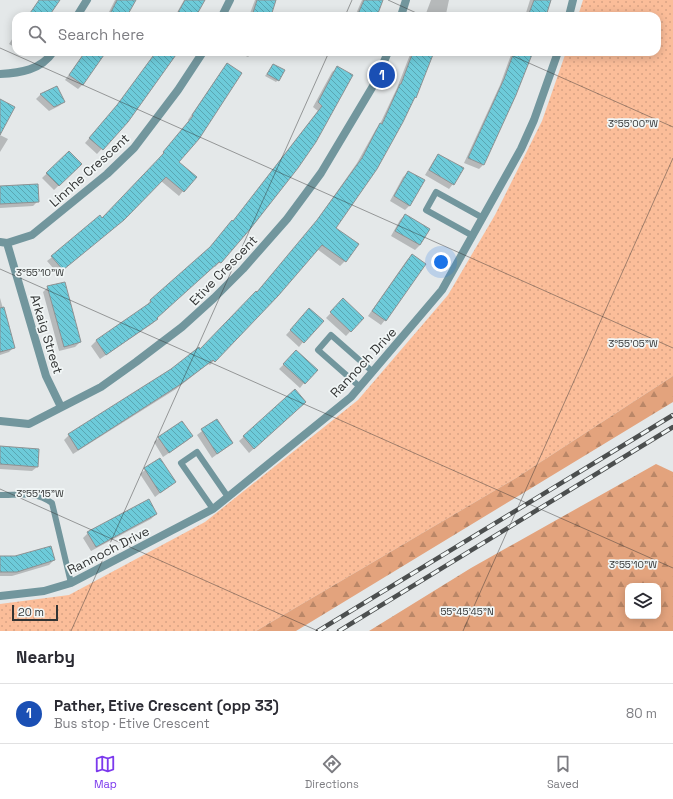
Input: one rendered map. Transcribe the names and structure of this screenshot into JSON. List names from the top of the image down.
{
  "streets": {
    "street": [
      "Linnhe Crescent",
      "Etive Crescent",
      "Arkaig Street",
      "Rannoch Drive"
    ]
  },
  "crossings": [
    ["Linnhe Crescent", "Arkaig Street"],
    ["Etive Crescent", "Arkaig Street"]
  ],
  "scale_bar": "20 m",
  "page": {
    "search": "Search here",
    "pins": "1",
    "scale": "20 m",
    "heading": "Nearby",
    "list": [
      {
        "mark": "1",
        "name": "Pather, Etive Crescent (opp 33)",
        "note": "Bus stop · Etive Crescent",
        "value": "80 m"
      }
    ],
    "nav": ["Map", "Directions", "Saved"]
  },
  "coordinates": [
    "3°55'00\"W",
    "3°55'10\"W",
    "3°55'05\"W",
    "3°55'15\"W",
    "55°45'45\"N"
  ]
}
